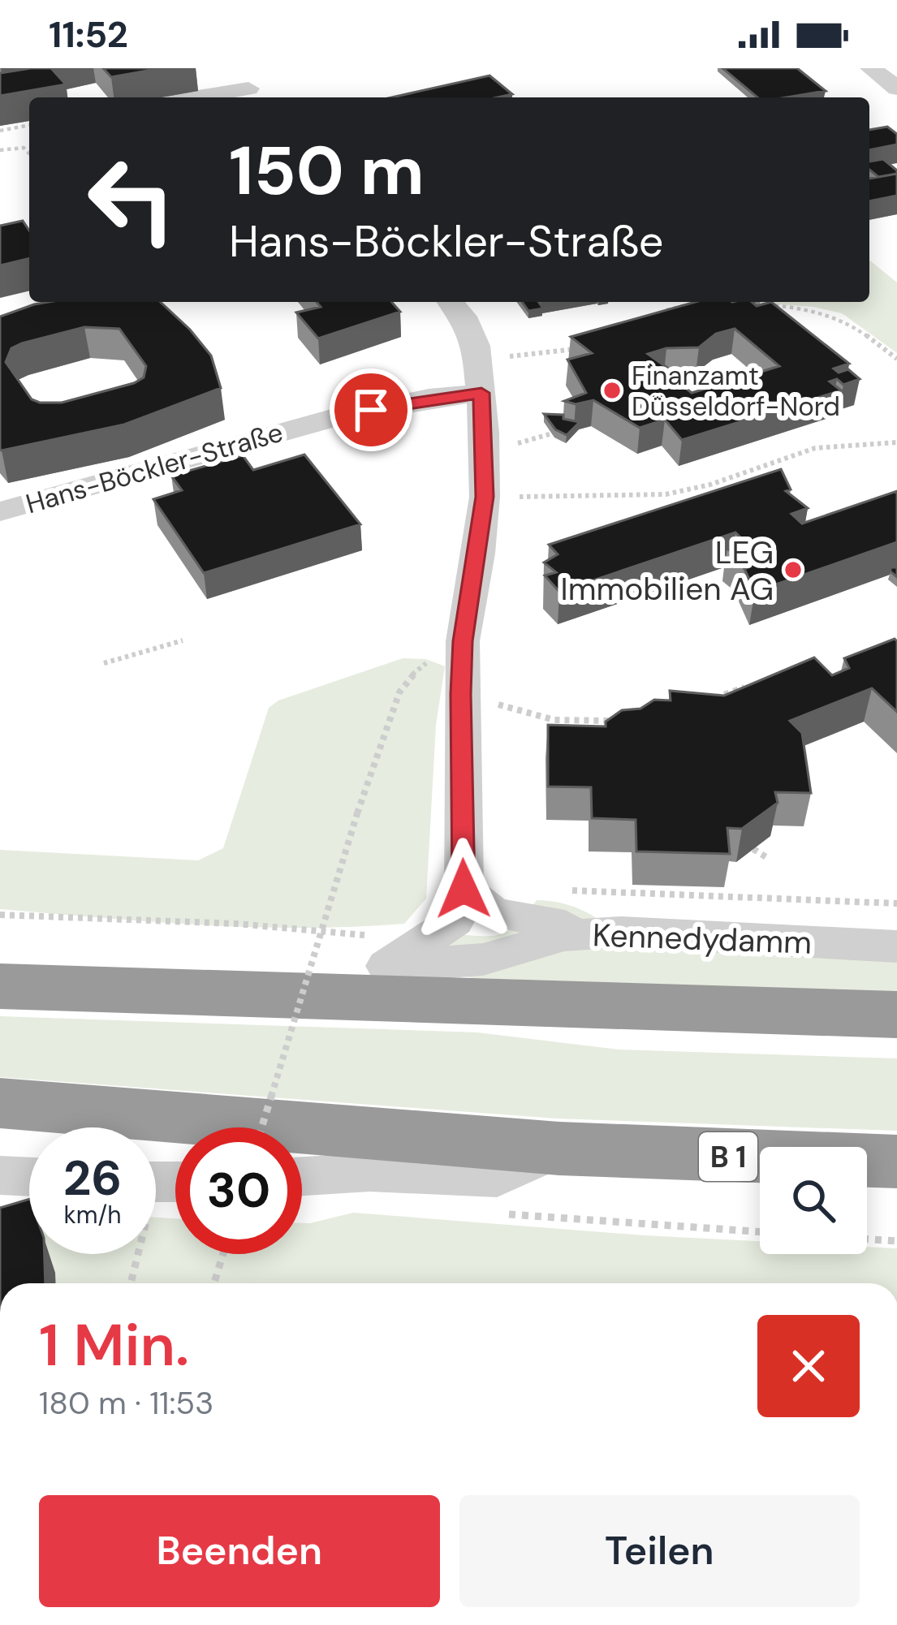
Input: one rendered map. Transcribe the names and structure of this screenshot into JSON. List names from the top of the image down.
{
  "streets": {
    "highway": ["Kennedydamm", "B 1"],
    "street": ["Hans-Böckler-Straße"]
  },
  "places": ["Finanzamt Düsseldorf-Nord", "LEG Immobilien AG"],
  "page": {
    "status": "11:52",
    "turn": ["150 m", "Hans-Böckler-Straße"],
    "speed": "26 km/h",
    "limit": "30",
    "heading": ["1 Min.", "180 m · 11:53"],
    "buttons": ["Beenden", "Teilen"]
  }
}
